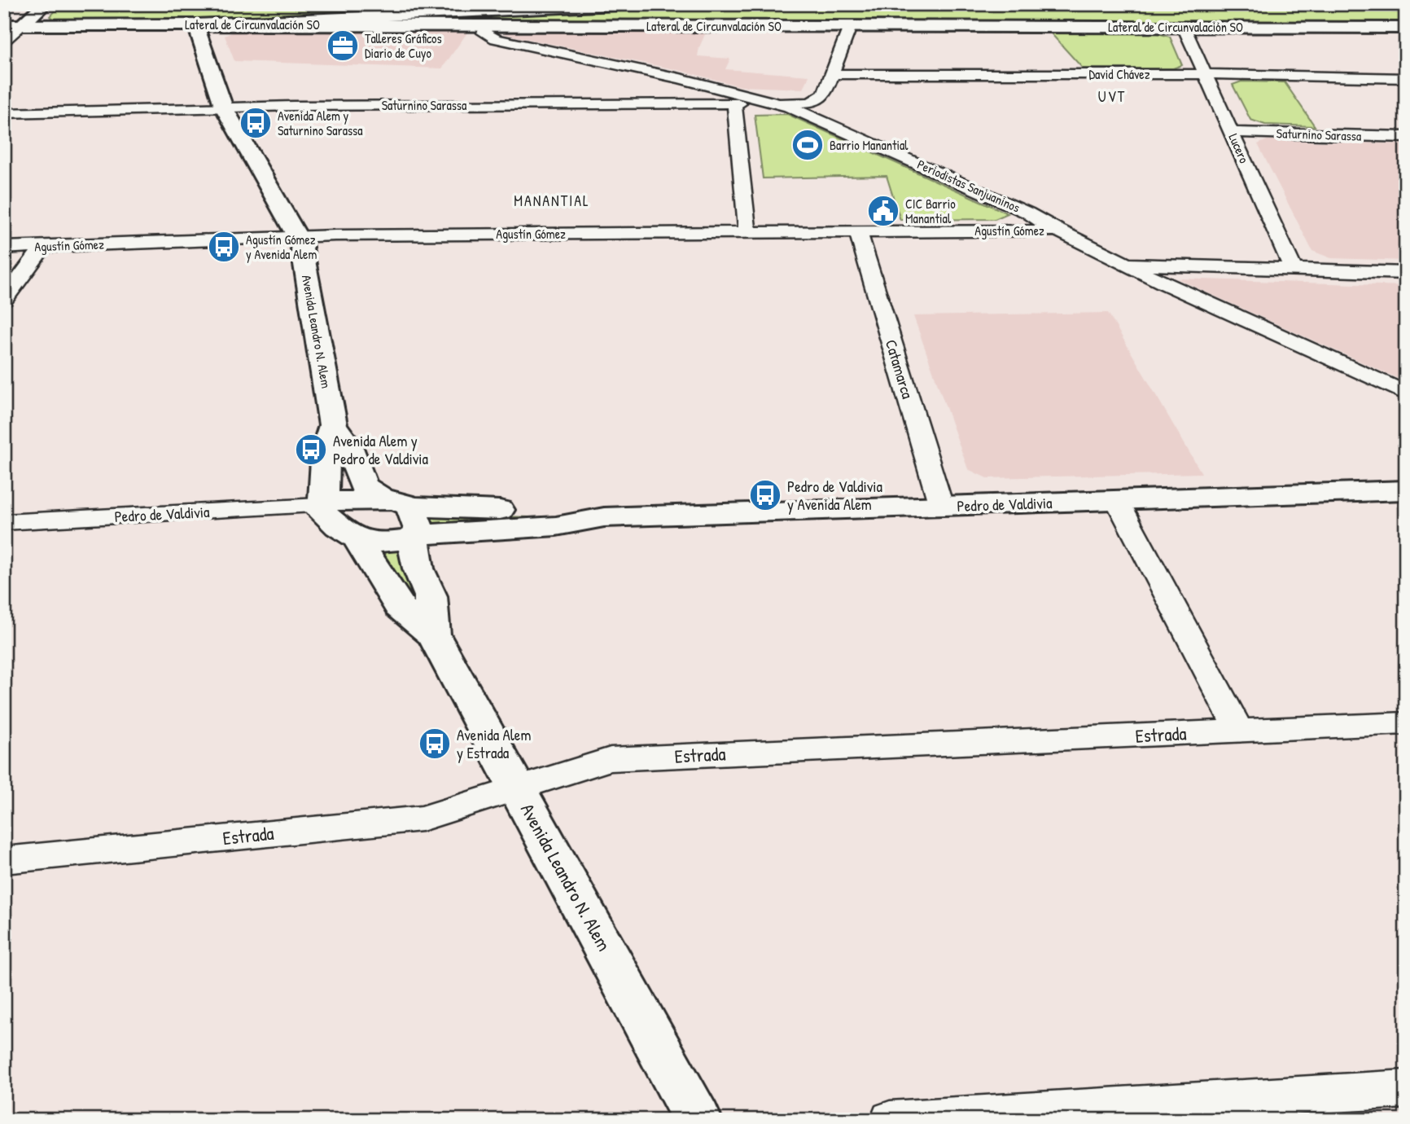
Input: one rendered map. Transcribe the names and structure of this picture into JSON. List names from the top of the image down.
{
  "streets": {
    "main road": ["Lateral de Circunvalación SO", "Avenida Leandro N. Alem", "Pedro de Valdivia"],
    "street": [
      "David Chávez",
      "Saturnino Sarassa",
      "Lucero",
      "Periodistas Sanjuaninos",
      "Agustín Gómez",
      "Catamarca",
      "Estrada"
    ]
  },
  "crossings": [
    ["Lateral de Circunvalación SO", "Lucero"],
    ["Lateral de Circunvalación SO", "Periodistas Sanjuaninos"],
    ["Lateral de Circunvalación SO", "Avenida Leandro N. Alem"],
    ["David Chávez", "Saturnino Sarassa"],
    ["David Chávez", "Lucero"],
    ["Saturnino Sarassa", "Lucero"],
    ["Saturnino Sarassa", "Periodistas Sanjuaninos"],
    ["Saturnino Sarassa", "Avenida Leandro N. Alem"],
    ["Periodistas Sanjuaninos", "Agustín Gómez"],
    ["Agustín Gómez", "Avenida Leandro N. Alem"],
    ["Agustín Gómez", "Catamarca"],
    ["Avenida Leandro N. Alem", "Pedro de Valdivia"],
    ["Avenida Leandro N. Alem", "Estrada"],
    ["Catamarca", "Pedro de Valdivia"]
  ],
  "districts": ["UVT", "MANANTIAL"],
  "places": {
    "office": ["Talleres Gráficos Diario de Cuyo"],
    "bus stop": [
      "Avenida Alem y Saturnino Sarassa",
      "Agustín Gómez y Avenida Alem",
      "Avenida Alem y Pedro de Valdivia",
      "Pedro de Valdivia y Avenida Alem",
      "Avenida Alem y Estrada"
    ],
    "sports": ["Barrio Manantial"],
    "public building": ["CIC Barrio Manantial"]
  }
}
